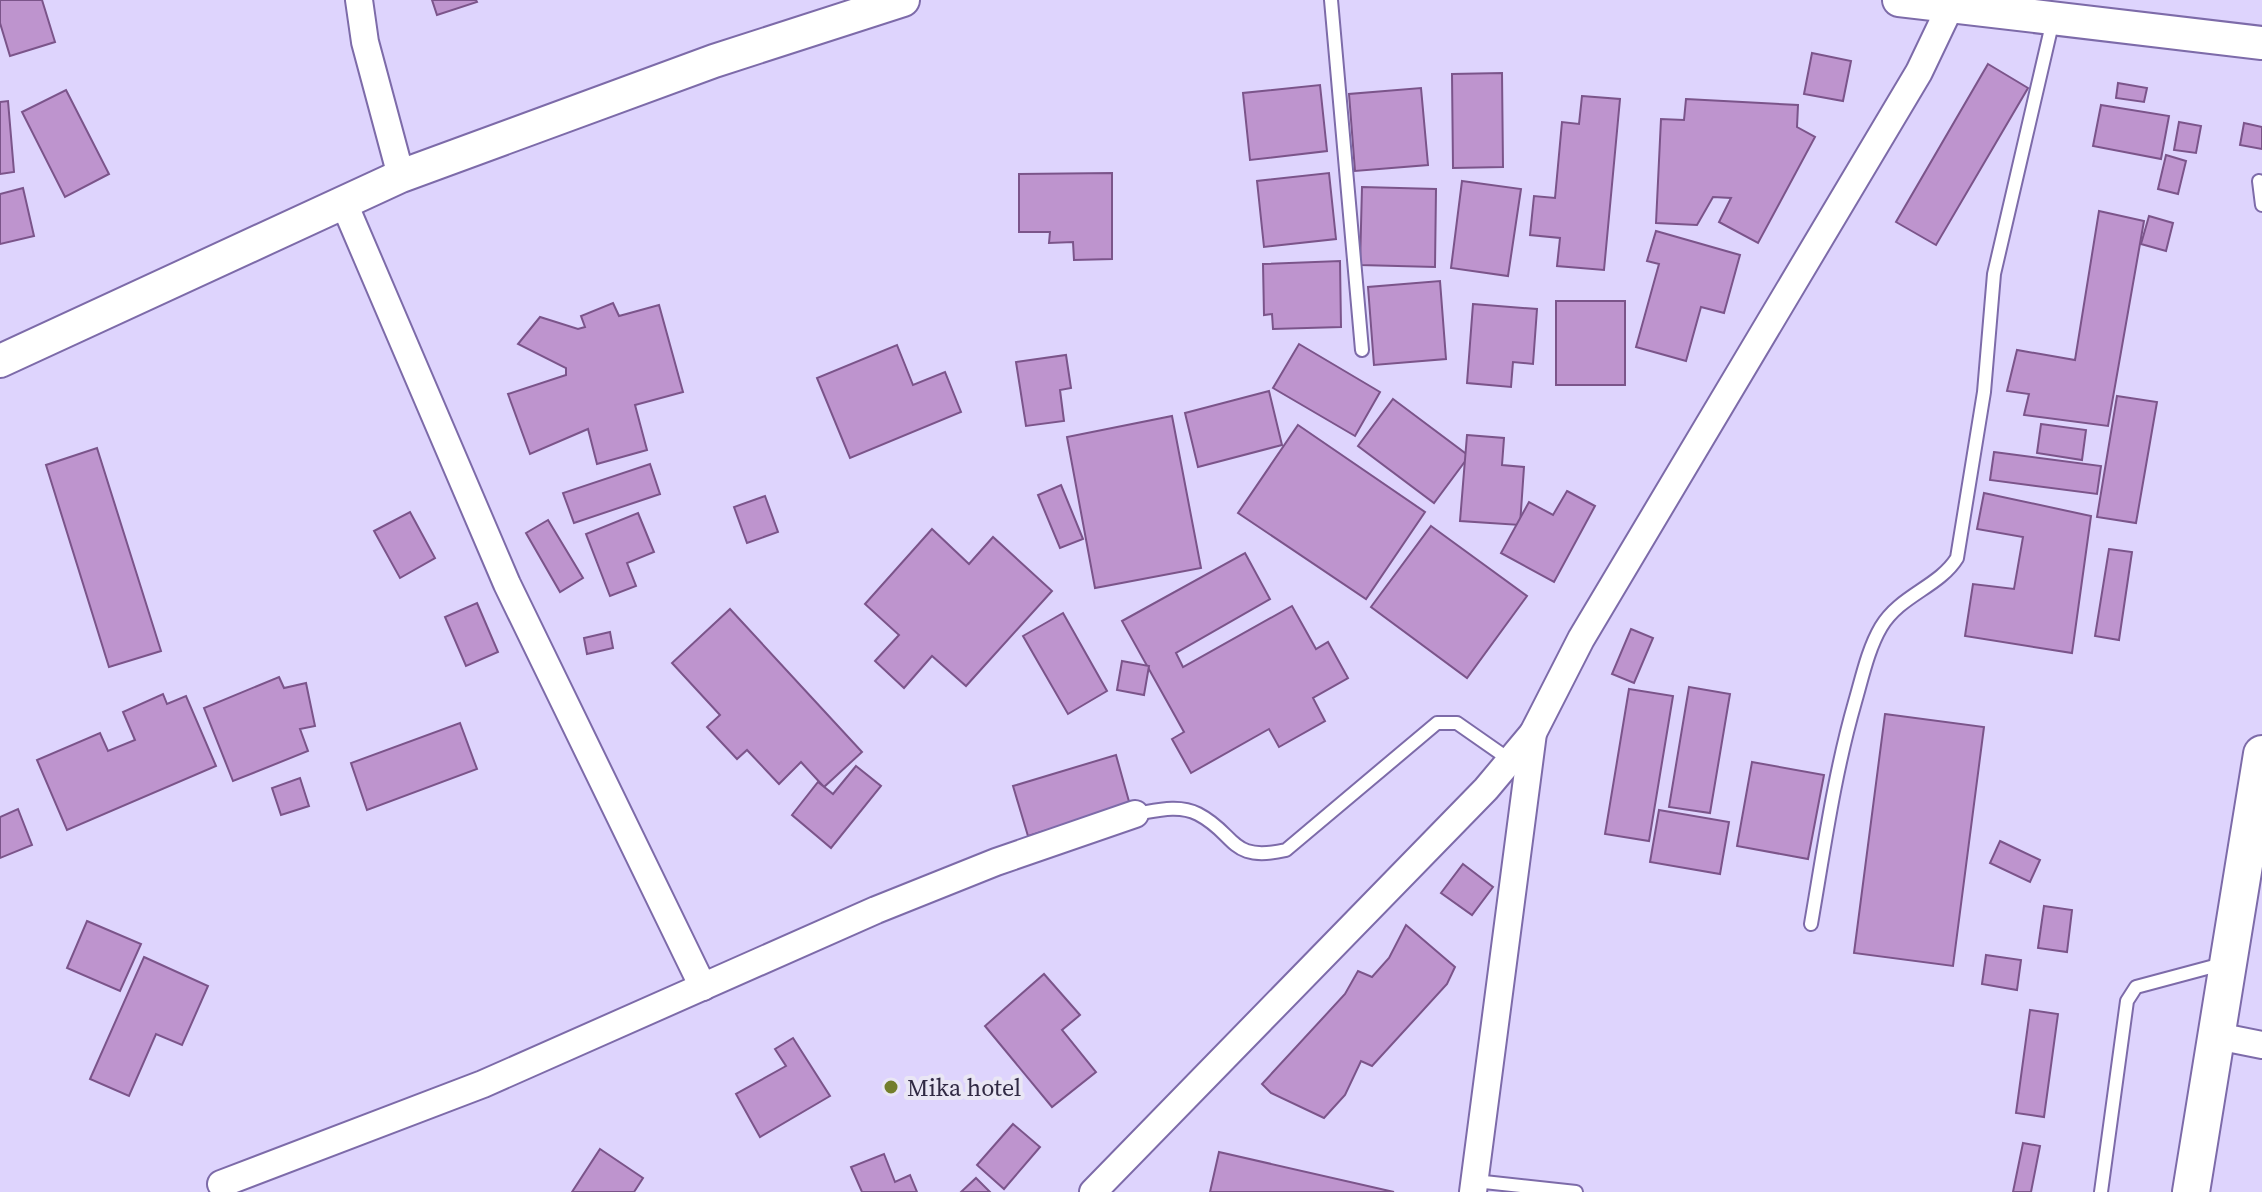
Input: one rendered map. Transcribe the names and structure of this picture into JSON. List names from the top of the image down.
{
  "places": ["Mika hotel"]
}
